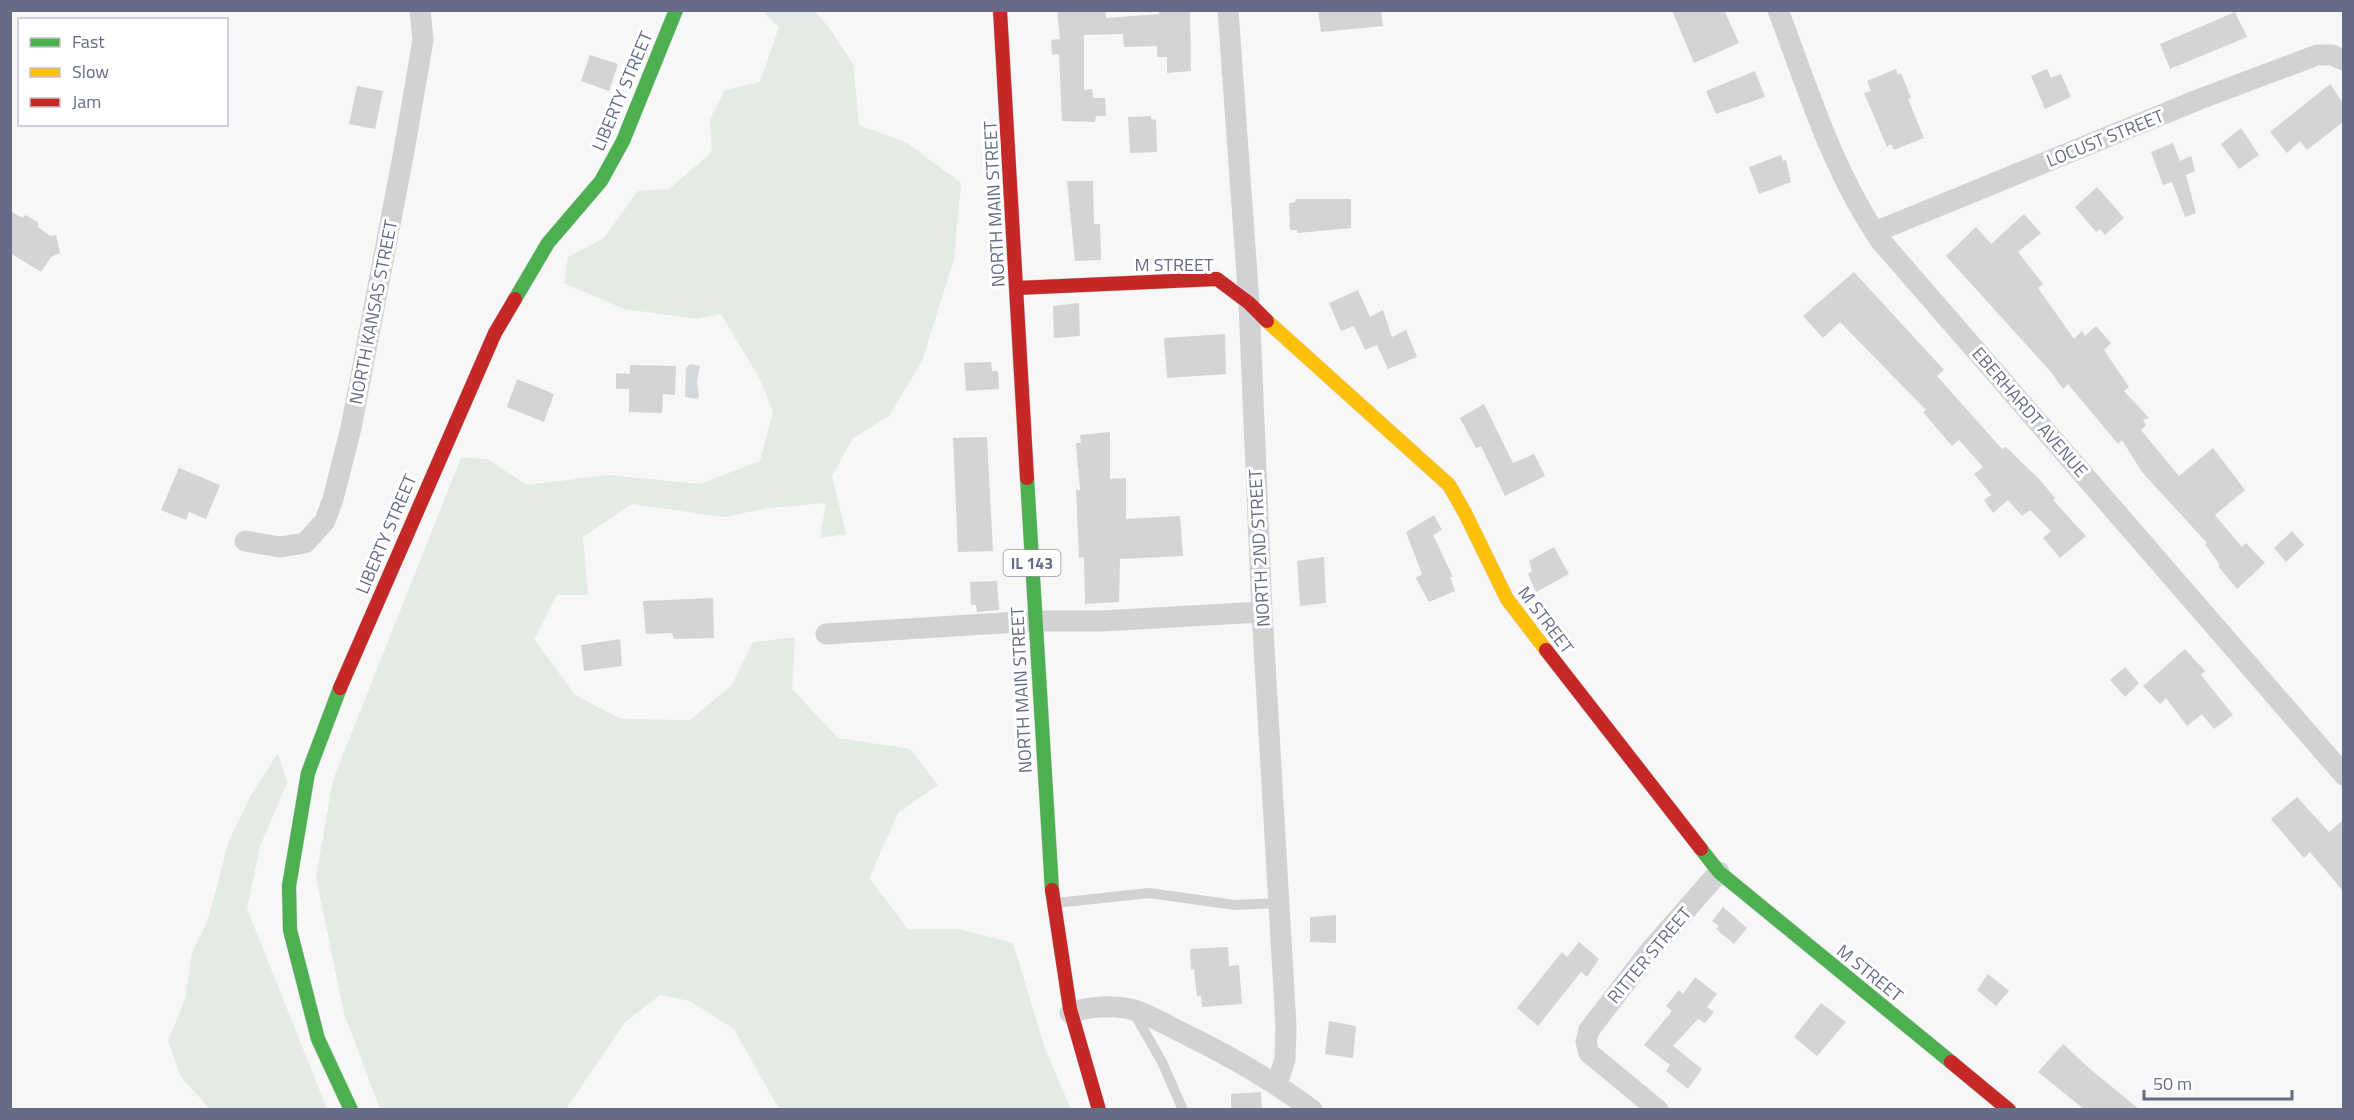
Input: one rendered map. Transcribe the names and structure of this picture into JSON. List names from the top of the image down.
{
  "streets": {
    "street": [
      "LIBERTY STREET",
      "LOCUST STREET",
      "NORTH MAIN STREET",
      "M STREET",
      "NORTH KANSAS STREET",
      "EBERHARDT AVENUE",
      "NORTH 2ND STREET",
      "IL 143",
      "RITTER STREET"
    ]
  },
  "crossings": [
    ["LOCUST STREET", "EBERHARDT AVENUE"],
    ["NORTH MAIN STREET", "M STREET"],
    ["M STREET", "NORTH 2ND STREET"],
    ["M STREET", "RITTER STREET"]
  ],
  "legend": ["Fast", "Slow", "Jam"],
  "scale_bar": "50 m"
}
